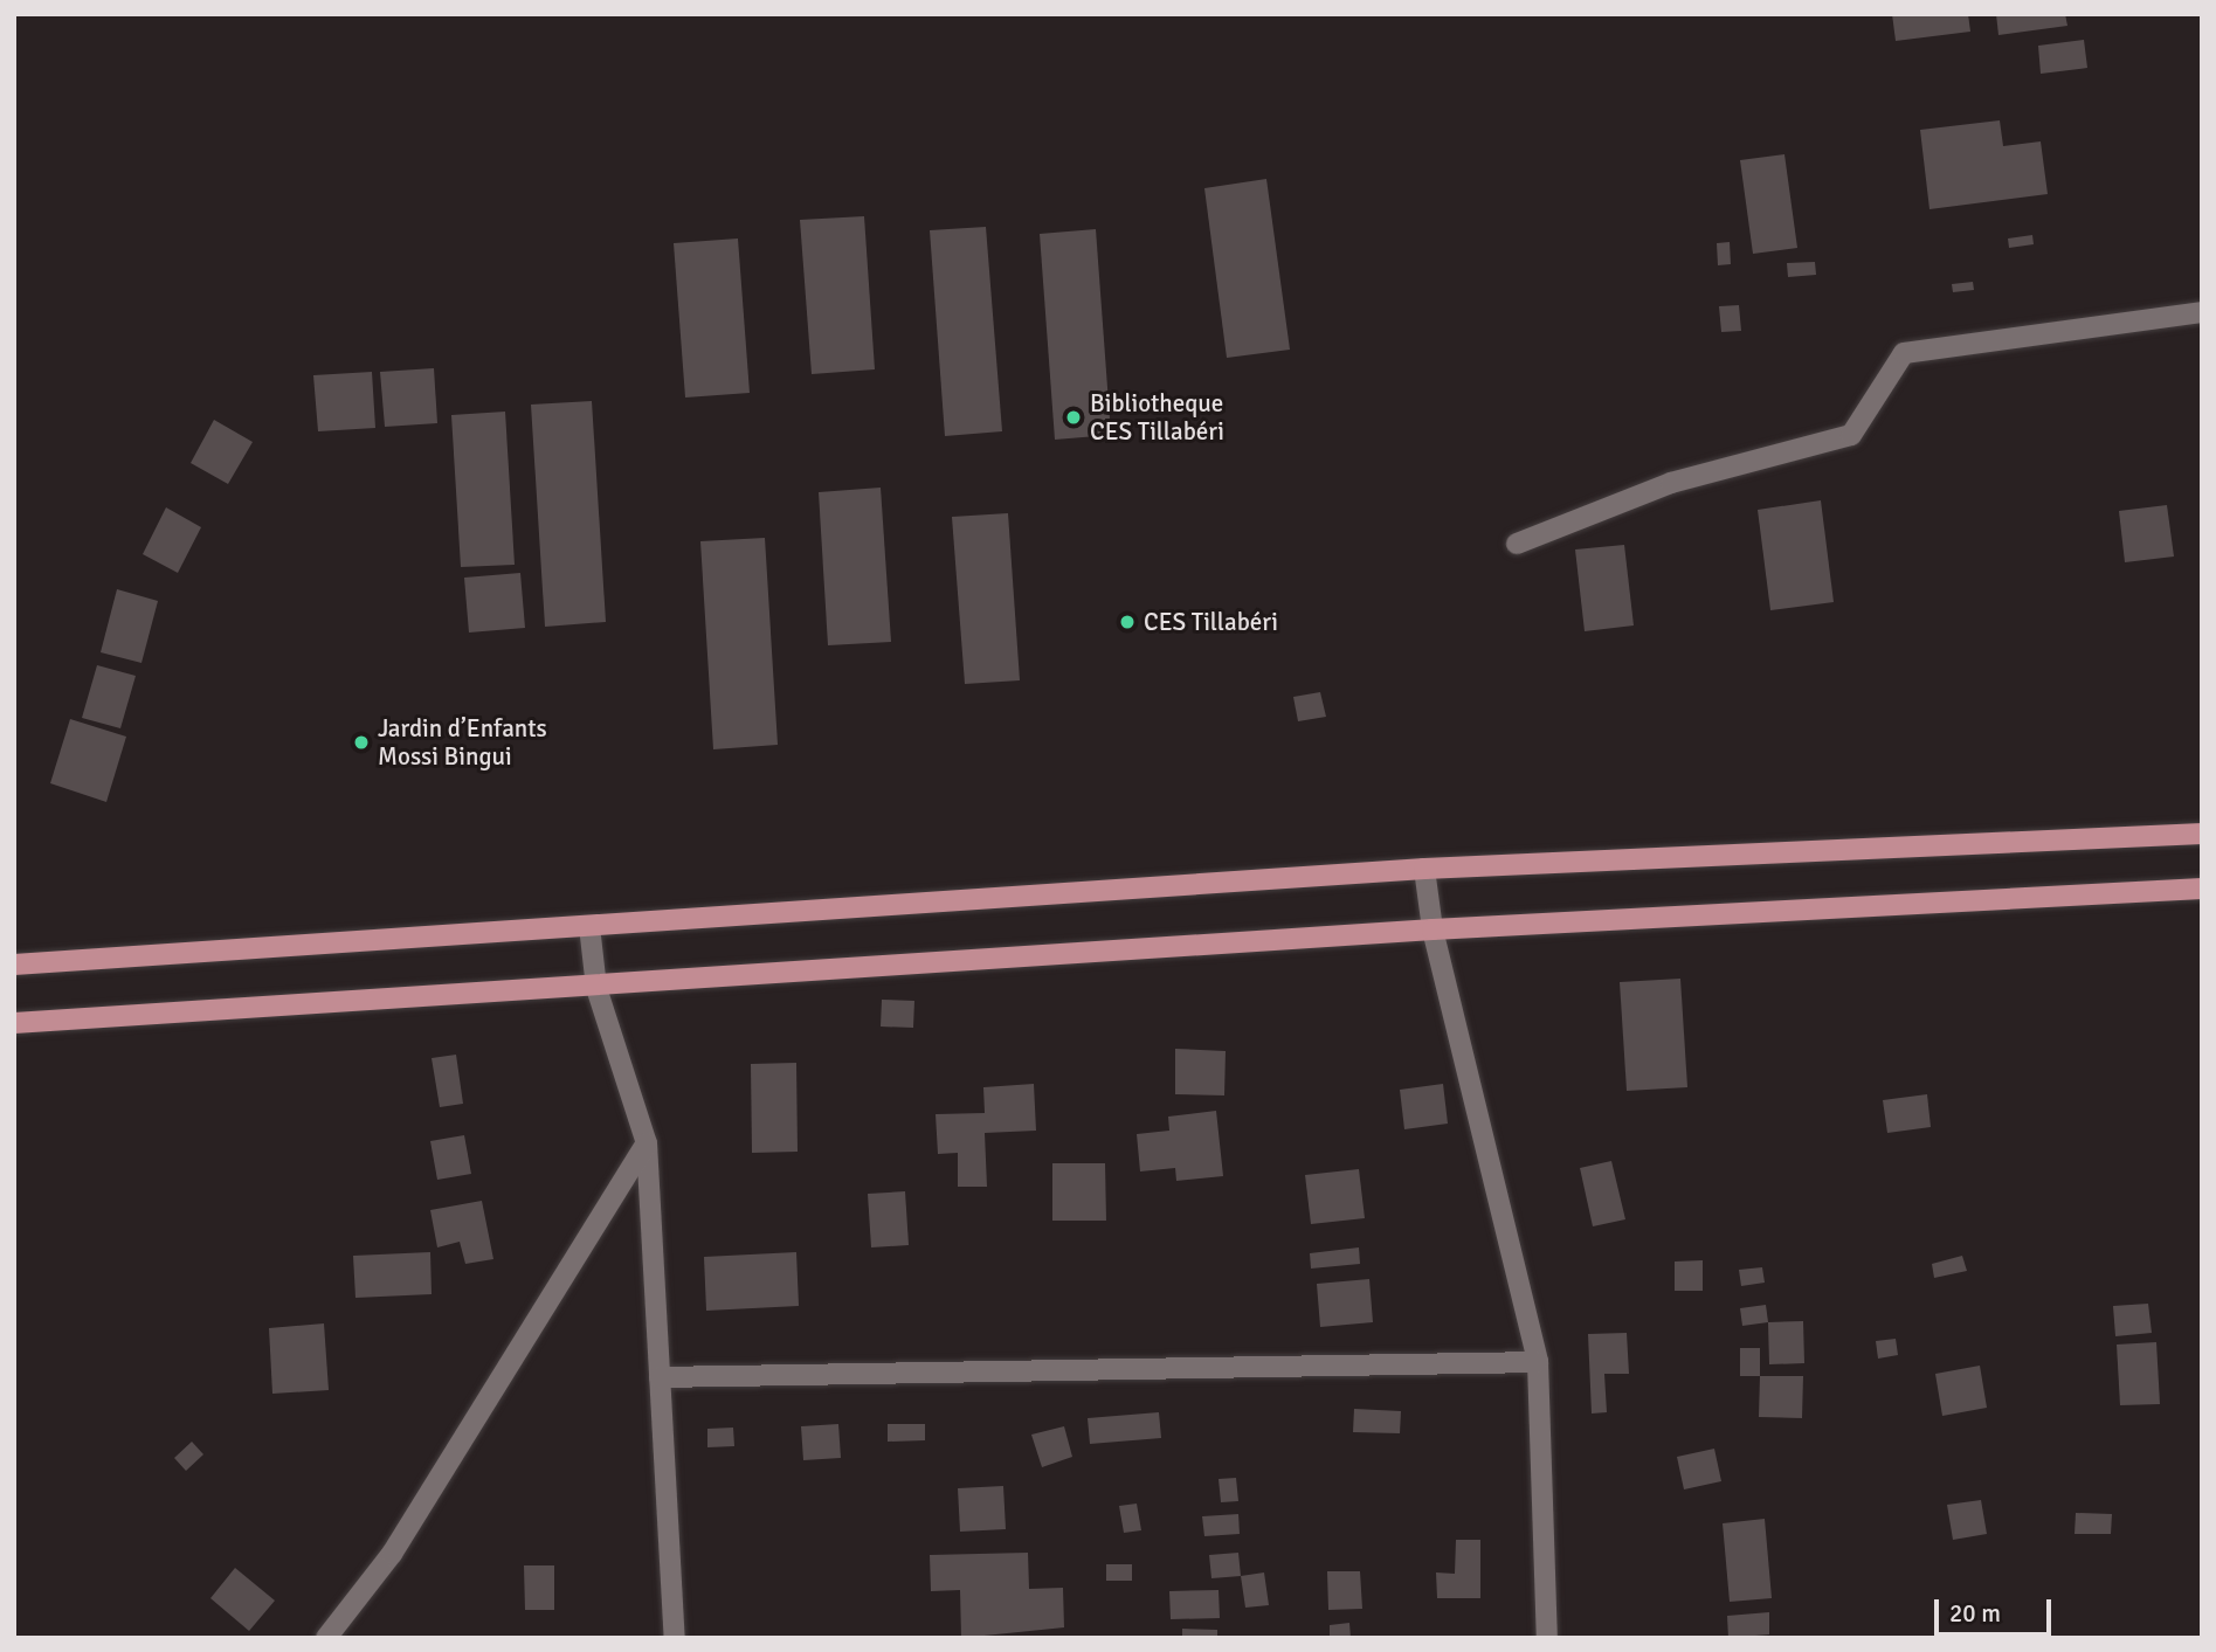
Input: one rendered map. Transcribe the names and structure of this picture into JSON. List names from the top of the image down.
{
  "places": ["Bibliotheque CES Tillabéri", "CES Tillabéri", "Jardin d’Enfants Mossi Bingui"],
  "scale_bar": "20 m"
}
